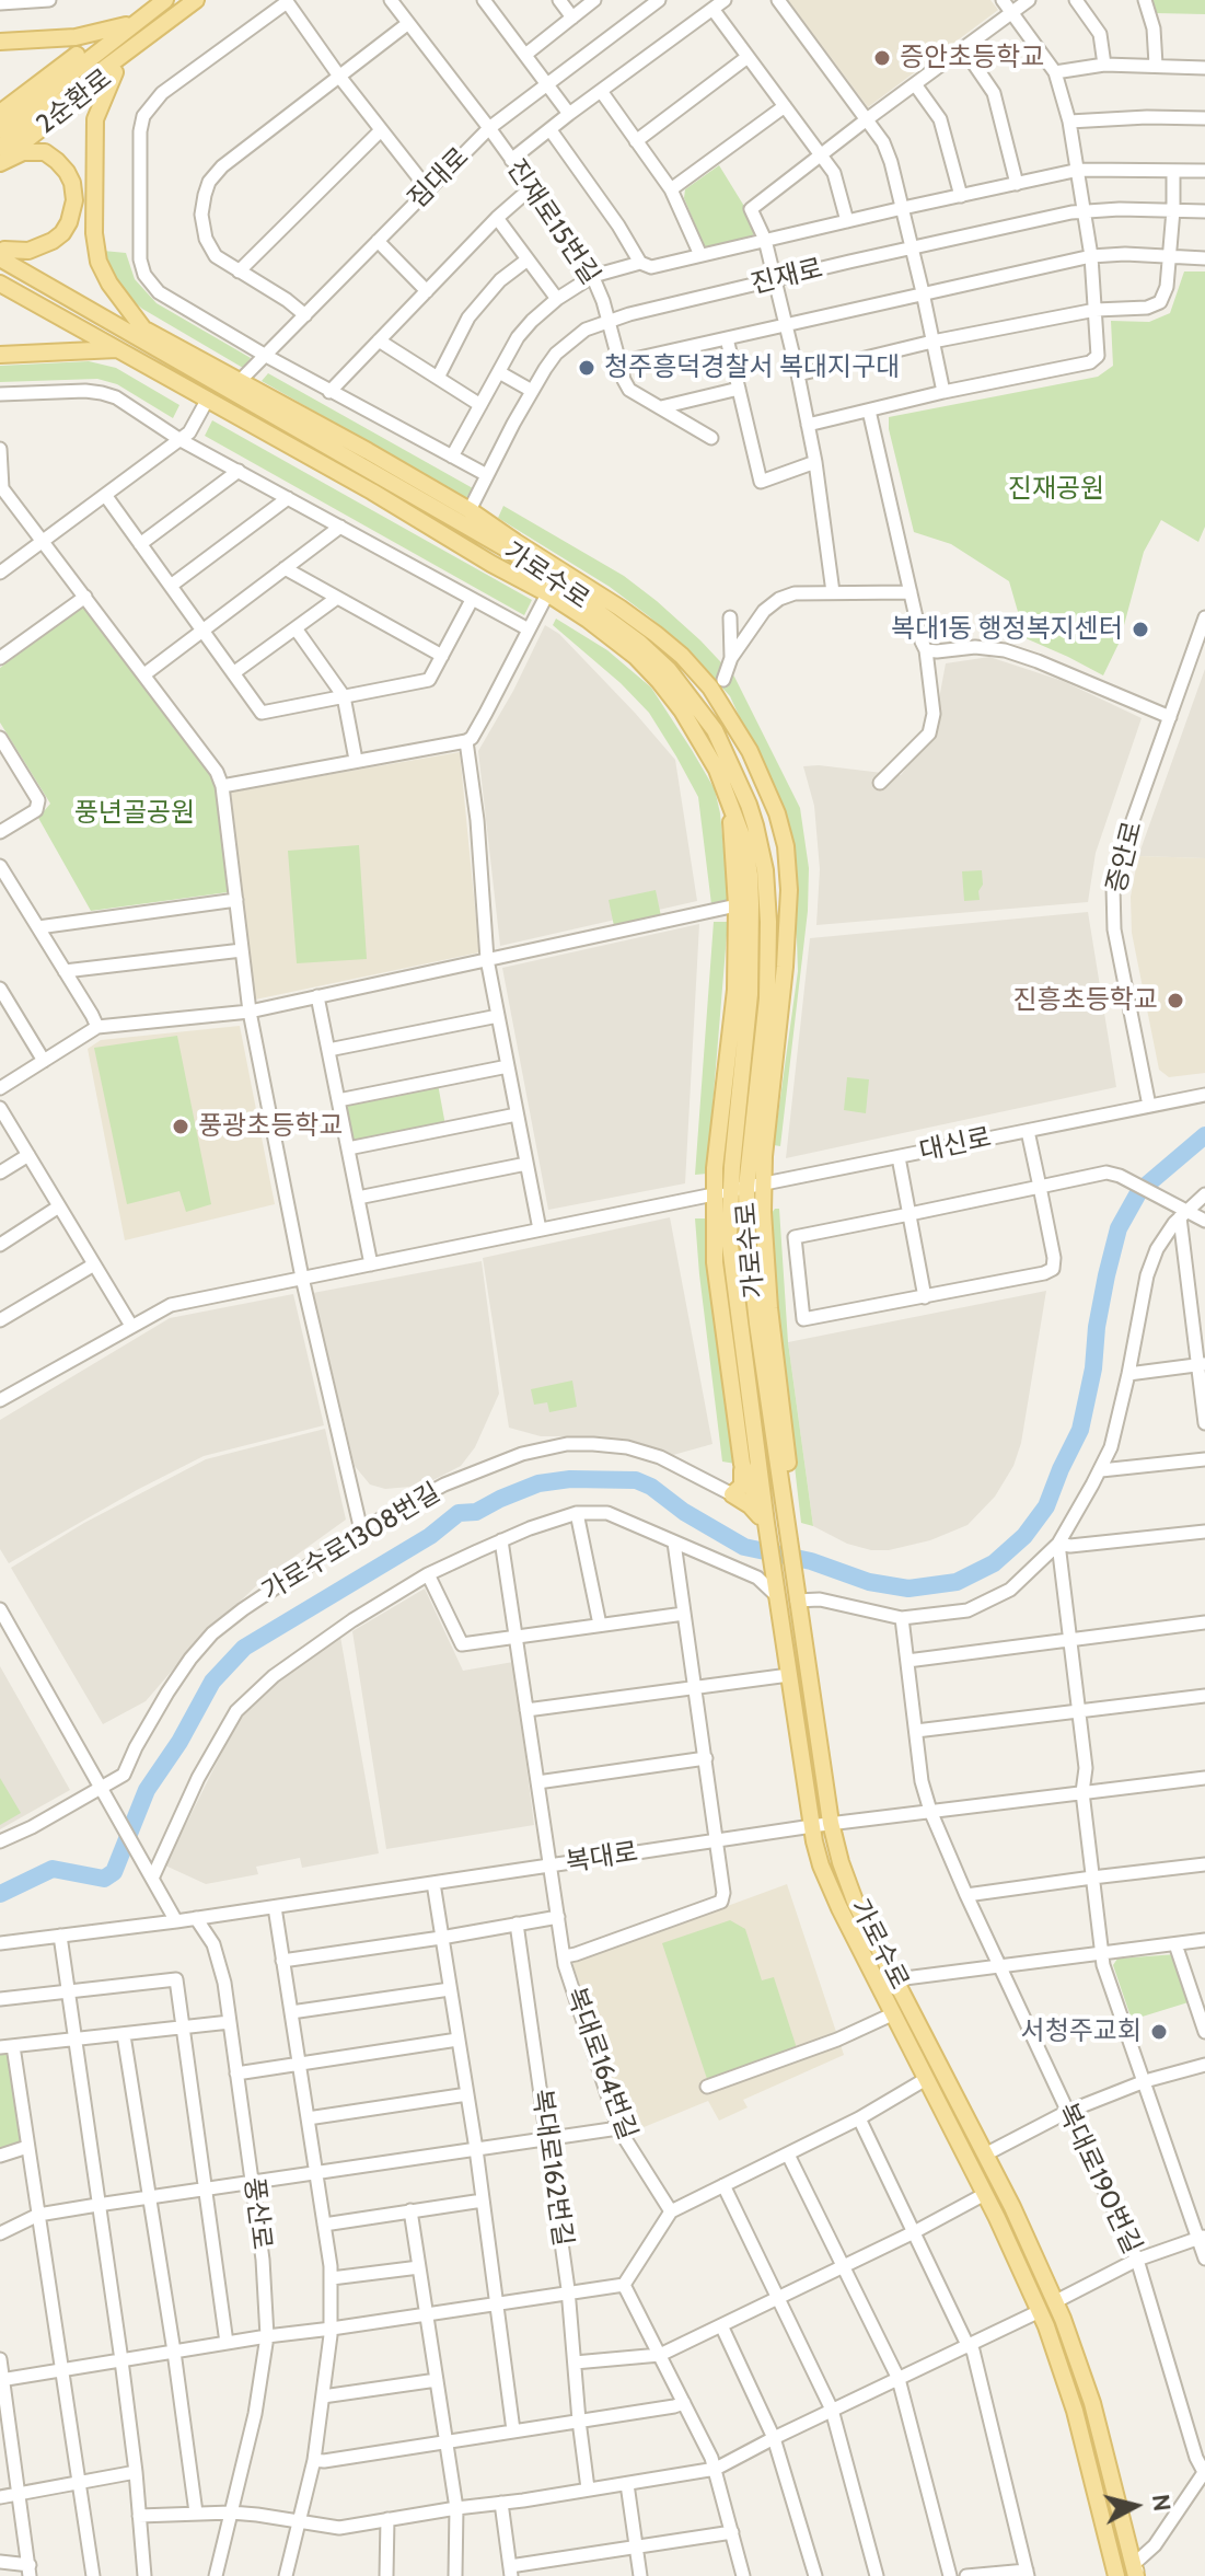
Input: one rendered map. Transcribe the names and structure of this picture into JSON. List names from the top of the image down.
{
  "streets": {
    "main road": ["2순환로", "가로수로"],
    "street": [
      "짐대로",
      "진재로15번길",
      "진재로",
      "증안로",
      "대신로",
      "가로수로1308번길",
      "복대로",
      "복대로164번길",
      "복대로162번길",
      "복대로190번길",
      "풍산로"
    ]
  },
  "crossings": [
    ["짐대로", "진재로15번길"],
    ["짐대로", "가로수로"],
    ["진재로15번길", "진재로"],
    ["진재로", "가로수로"],
    ["가로수로", "대신로"],
    ["가로수로", "복대로"],
    ["증안로", "대신로"],
    ["복대로", "복대로164번길"],
    ["복대로", "복대로190번길"],
    ["복대로", "풍산로"]
  ],
  "parks": ["진재공원", "풍년골공원"],
  "places": [
    "증안초등학교",
    "청주흥덕경찰서 복대지구대",
    "복대1동 행정복지센터",
    "진흥초등학교",
    "풍광초등학교",
    "서청주교회"
  ],
  "north": "right"
}
